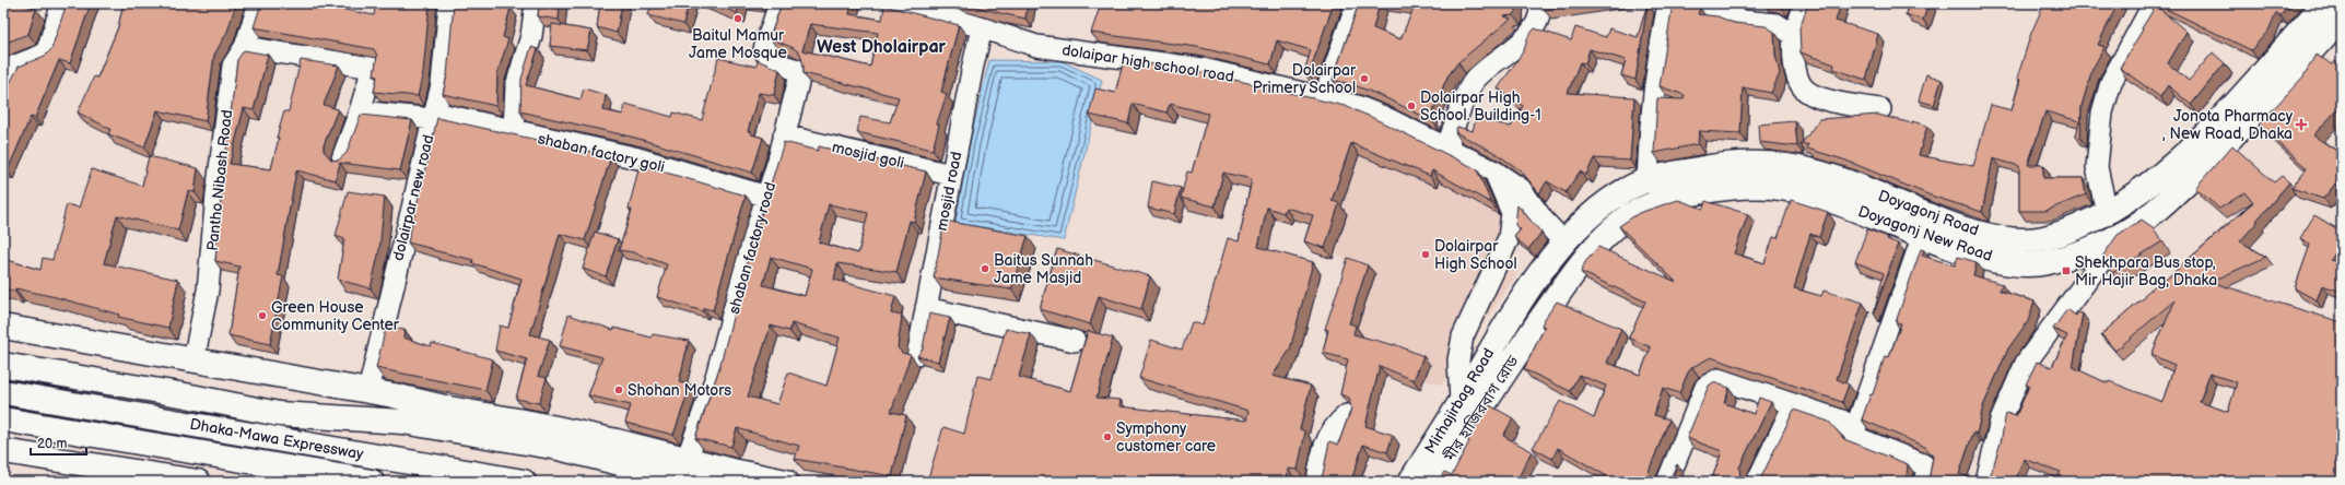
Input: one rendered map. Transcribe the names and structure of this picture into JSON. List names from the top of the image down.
{
  "streets": {
    "main road": [
      "Doyagonj Road",
      "Doyagonj New Road",
      "Mirhajirbag Road",
      "মীর হাজিরবাগ রোড",
      "Dhaka-Mawa Expressway"
    ],
    "street": [
      "dolaipar high school road",
      "shaban factory goli",
      "mosjid goli",
      "Pantho Nibash Road",
      "mosjid road",
      "dolairpar new road",
      "shaban factory road"
    ]
  },
  "crossings": [
    ["dolaipar high school road", "mosjid road"],
    ["dolaipar high school road", "Doyagonj Road"],
    ["shaban factory goli", "dolairpar new road"],
    ["shaban factory goli", "shaban factory road"],
    ["mosjid goli", "mosjid road"],
    ["mosjid goli", "shaban factory road"],
    ["Doyagonj Road", "Mirhajirbag Road"],
    ["Doyagonj New Road", "মীর হাজিরবাগ রোড"],
    ["Mirhajirbag Road", "মীর হাজিরবাগ রোড"]
  ],
  "districts": ["West Dholairpar"],
  "places": {
    "other": [
      "Baitul Mamur Jame Mosque",
      "Dolairpar Primery School",
      "Dolairpar High School. Building-1",
      "Dolairpar High School",
      "Baitus Sunnah Jame Masjid",
      "Green House Community Center",
      "Shohan Motors",
      "Symphony customer care"
    ],
    "health": ["Jonota Pharmacy , New Road, Dhaka"],
    "transit": ["Shekhpara Bus stop, Mir Hajir Bag, Dhaka"]
  },
  "scale_bar": "20 m"
}
